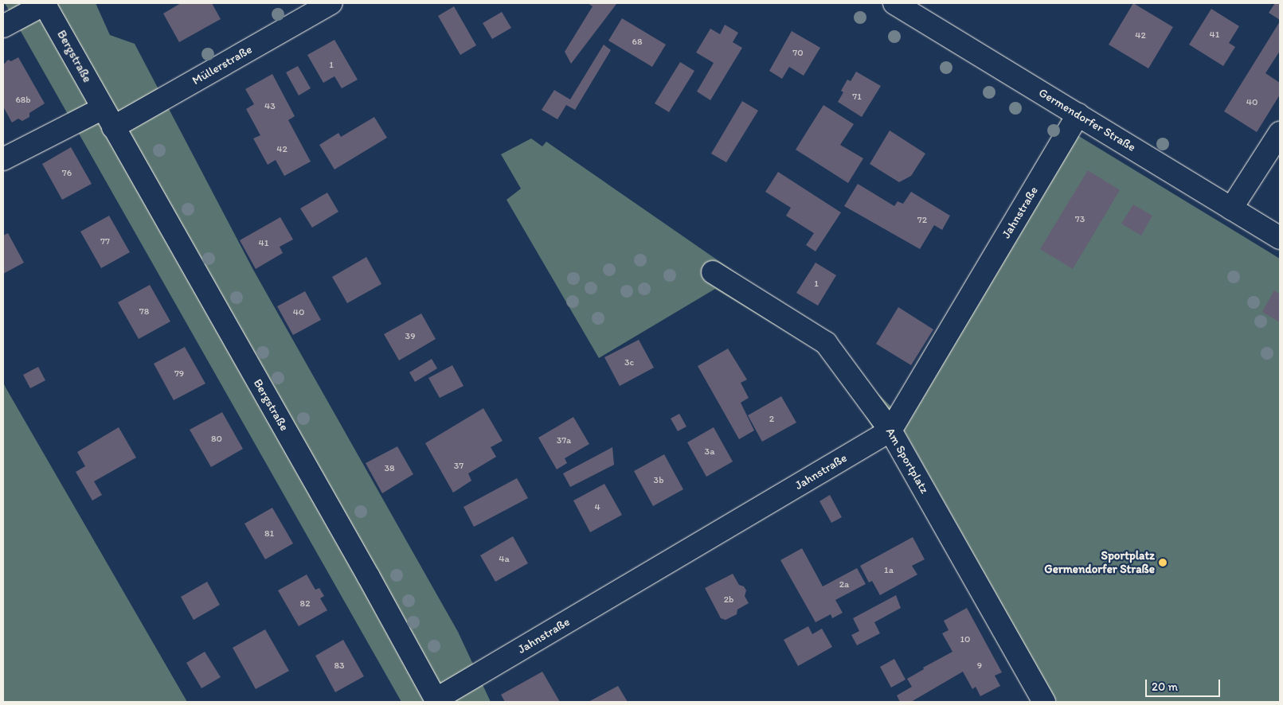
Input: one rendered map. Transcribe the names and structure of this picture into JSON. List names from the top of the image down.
{
  "streets": {
    "street": [
      "Bergstraße",
      "Müllerstraße",
      "Germendorfer Straße",
      "Jahnstraße",
      "Am Sportplatz"
    ]
  },
  "crossings": [
    ["Bergstraße", "Müllerstraße"],
    ["Bergstraße", "Jahnstraße"],
    ["Germendorfer Straße", "Jahnstraße"],
    ["Jahnstraße", "Am Sportplatz"]
  ],
  "places": ["Sportplatz Germendorfer Straße"],
  "house_numbers": [
    "41",
    "42",
    "68",
    "70",
    "1",
    "71",
    "68b",
    "40",
    "43",
    "42",
    "76",
    "73",
    "72",
    "77",
    "41",
    "1",
    "78",
    "40",
    "39",
    "3c",
    "79",
    "2",
    "80",
    "37a",
    "3a",
    "37",
    "38",
    "3b",
    "4",
    "81",
    "4a",
    "1a",
    "2a",
    "2b",
    "82",
    "10",
    "83",
    "9"
  ],
  "scale_bar": "20 m"
}
